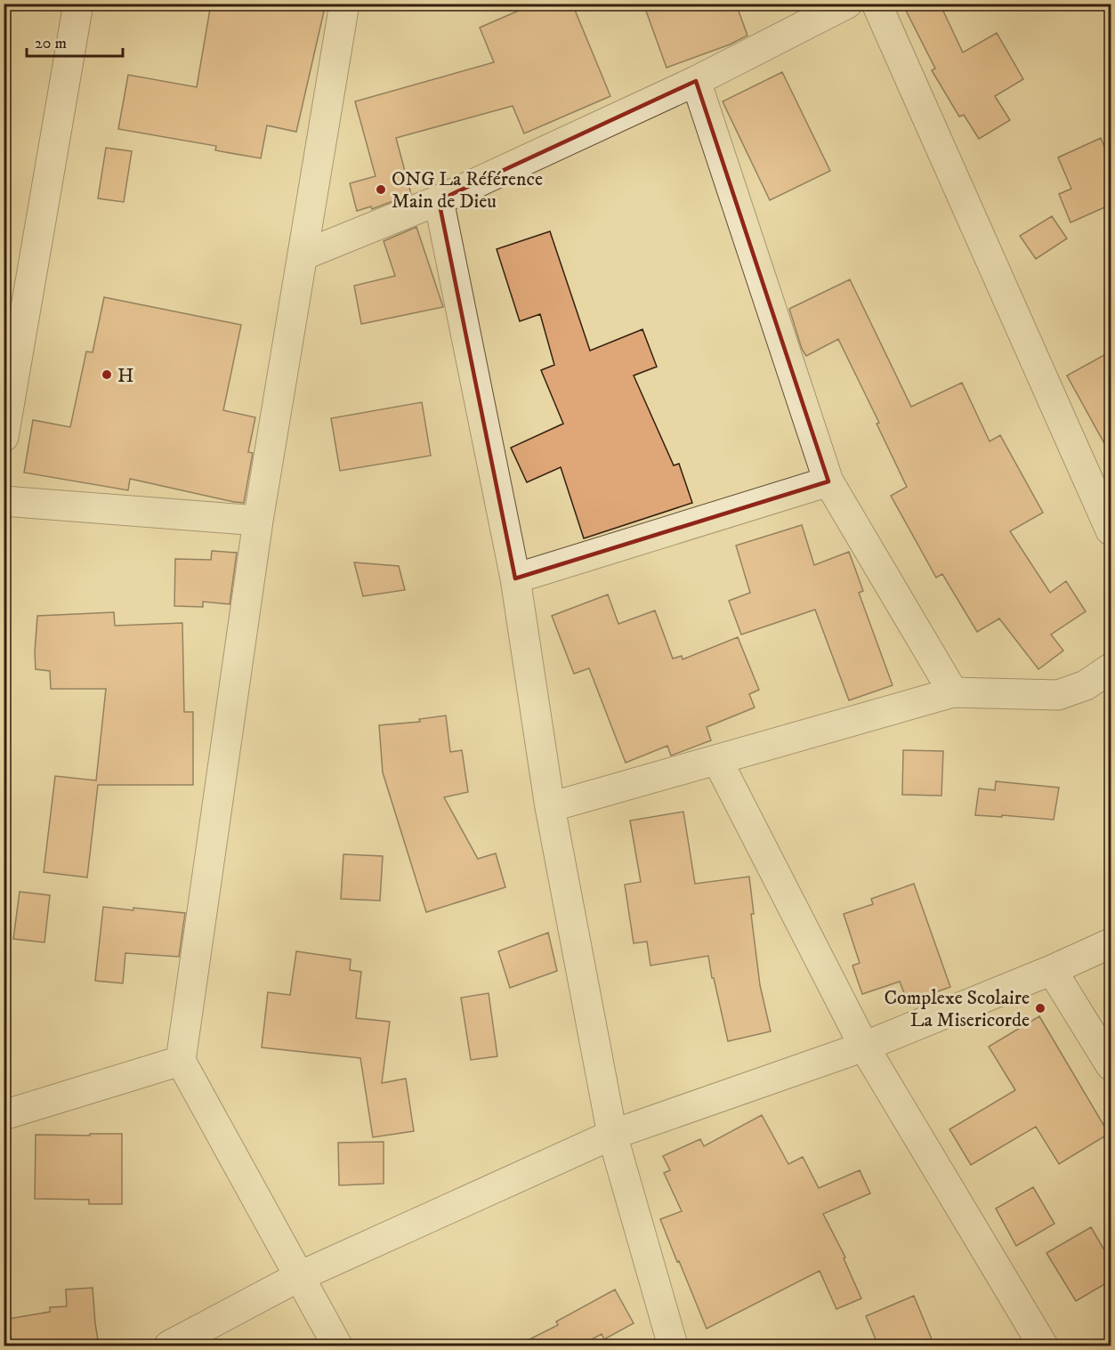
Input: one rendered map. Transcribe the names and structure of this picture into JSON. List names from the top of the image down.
{
  "places": ["ONG La Référence Main de Dieu", "H", "Complexe Scolaire La Misericorde"],
  "scale_bar": "20 m"
}
